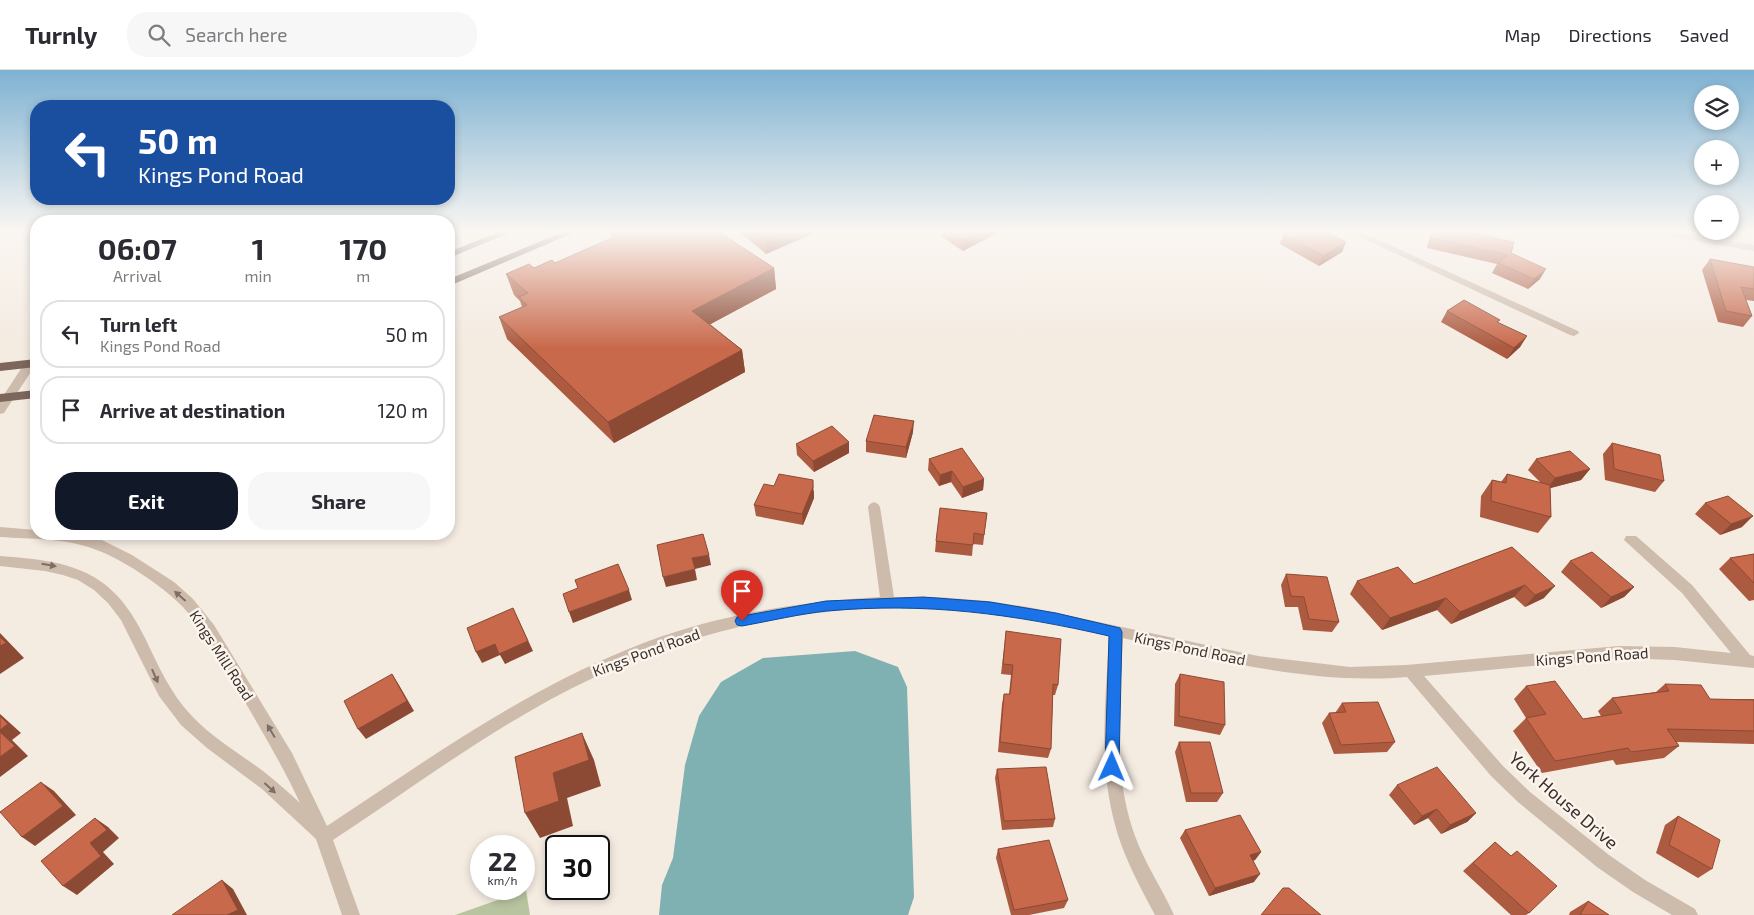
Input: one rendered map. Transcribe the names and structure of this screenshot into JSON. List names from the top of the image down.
{
  "streets": {
    "street": ["Kings Pond Road", "Kings Mill Road", "York House Drive"]
  },
  "crossings": [
    ["Kings Pond Road", "Kings Mill Road"],
    ["Kings Pond Road", "York House Drive"]
  ],
  "page": {
    "header": "Turnly",
    "search": "Search here",
    "nav": ["Map", "Directions", "Saved"],
    "map_buttons": ["+", "−"],
    "turn": ["50 m", "Kings Pond Road"],
    "eta": [
      "06:07",
      "Arrival",
      "1",
      "min",
      "170",
      "m"
    ],
    "list": [
      {
        "name": "Turn left",
        "note": "Kings Pond Road",
        "value": "50 m"
      },
      {
        "name": "Arrive at destination",
        "value": "120 m"
      }
    ],
    "buttons": ["Exit", "Share"],
    "speed": "22 km/h",
    "limit": "30"
  }
}
